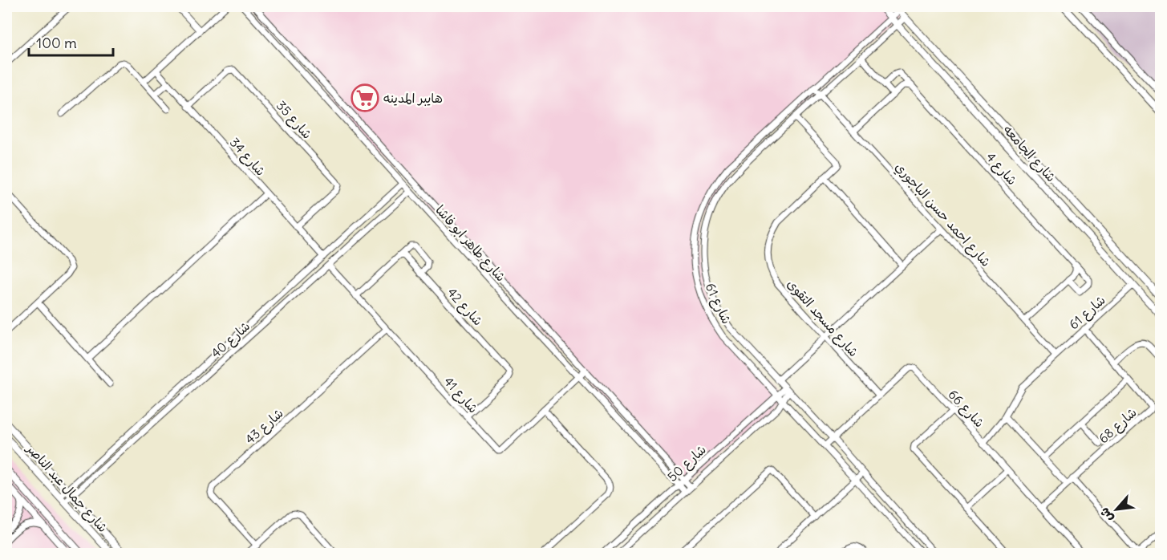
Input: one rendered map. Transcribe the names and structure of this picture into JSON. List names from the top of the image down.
{
  "streets": {
    "main road": ["شارع الجامعه", "شارع جمال عبد الناصر"],
    "street": [
      "شارع 35",
      "شارع 34",
      "شارع 4",
      "شارع احمد حسن الباجوري",
      "شارع طاهر ابو فاشا",
      "شارع 61",
      "شارع 42",
      "شارع مسجد التقوى",
      "شارع 40",
      "شارع 41",
      "شارع 66",
      "شارع 68",
      "شارع 43",
      "شارع 50"
    ]
  },
  "crossings": [
    ["شارع 35", "شارع 34"],
    ["شارع الجامعه", "شارع 61"],
    ["شارع 34", "شارع 40"],
    ["شارع احمد حسن الباجوري", "شارع 61"],
    ["شارع طاهر ابو فاشا", "شارع 40"],
    ["شارع طاهر ابو فاشا", "شارع 41"],
    ["شارع طاهر ابو فاشا", "شارع 50"],
    ["شارع 61", "شارع مسجد التقوى"],
    ["شارع 61", "شارع 66"],
    ["شارع 61", "شارع 68"],
    ["شارع 61", "شارع 50"],
    ["شارع 42", "شارع 41"],
    ["شارع مسجد التقوى", "شارع 66"],
    ["شارع 40", "شارع 41"],
    ["شارع 40", "شارع جمال عبد الناصر"],
    ["شارع 41", "شارع 43"],
    ["شارع 66", "شارع 68"]
  ],
  "places": {
    "supermarket": ["هايبر المدينه"]
  },
  "scale_bar": "100 m",
  "north": "bottom left"
}
